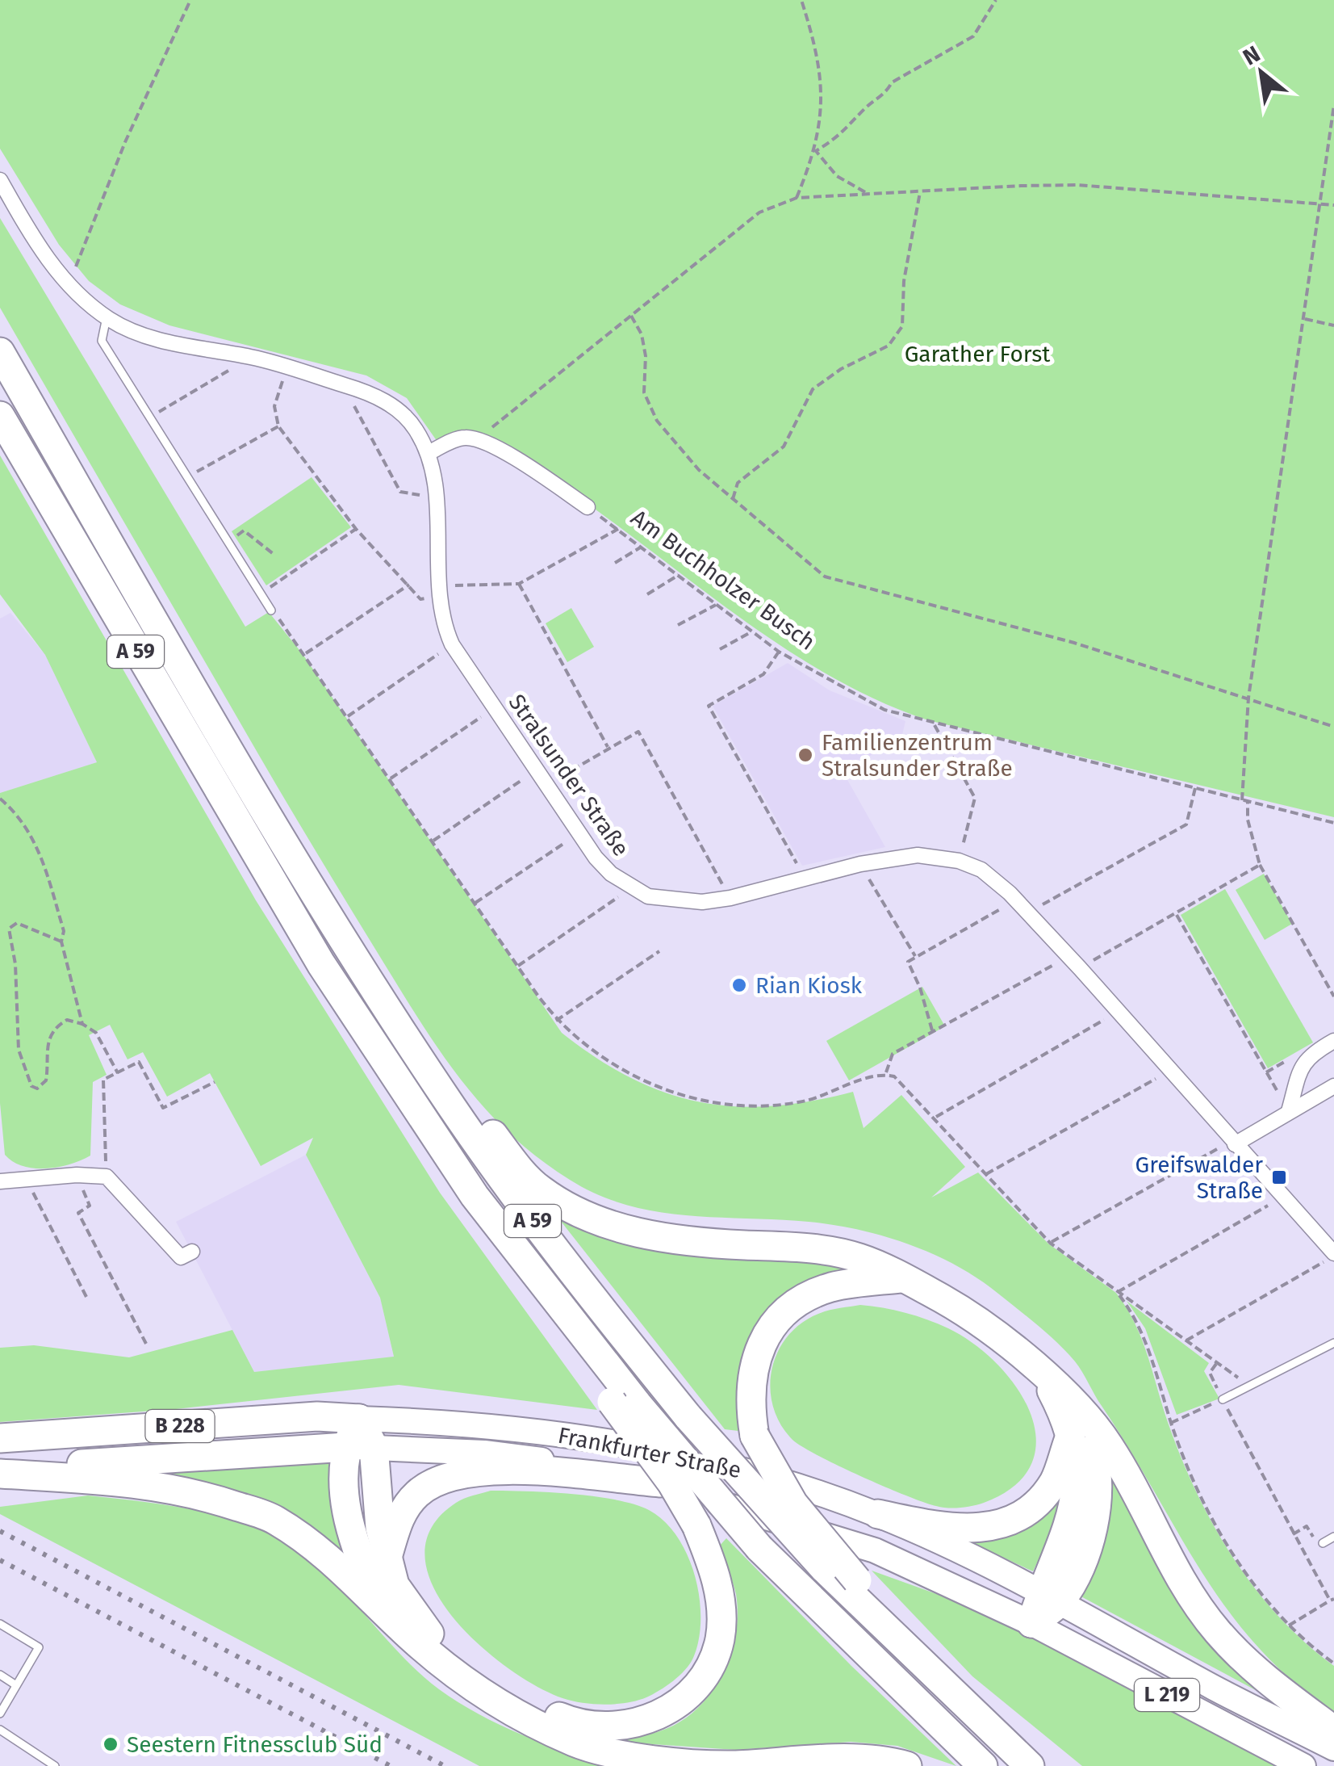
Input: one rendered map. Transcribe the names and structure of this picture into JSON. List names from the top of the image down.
{
  "streets": {
    "highway": ["A 59", "B 228", "Frankfurter Straße"],
    "main road": ["L 219"],
    "street": ["Stralsunder Straße"],
    "path": ["Am Buchholzer Busch"]
  },
  "parks": ["Garather Forst"],
  "places": {
    "other": ["Familienzentrum Stralsunder Straße", "Rian Kiosk", "Seestern Fitnessclub Süd"],
    "transit": ["Greifswalder Straße"]
  },
  "north": "top left"
}
